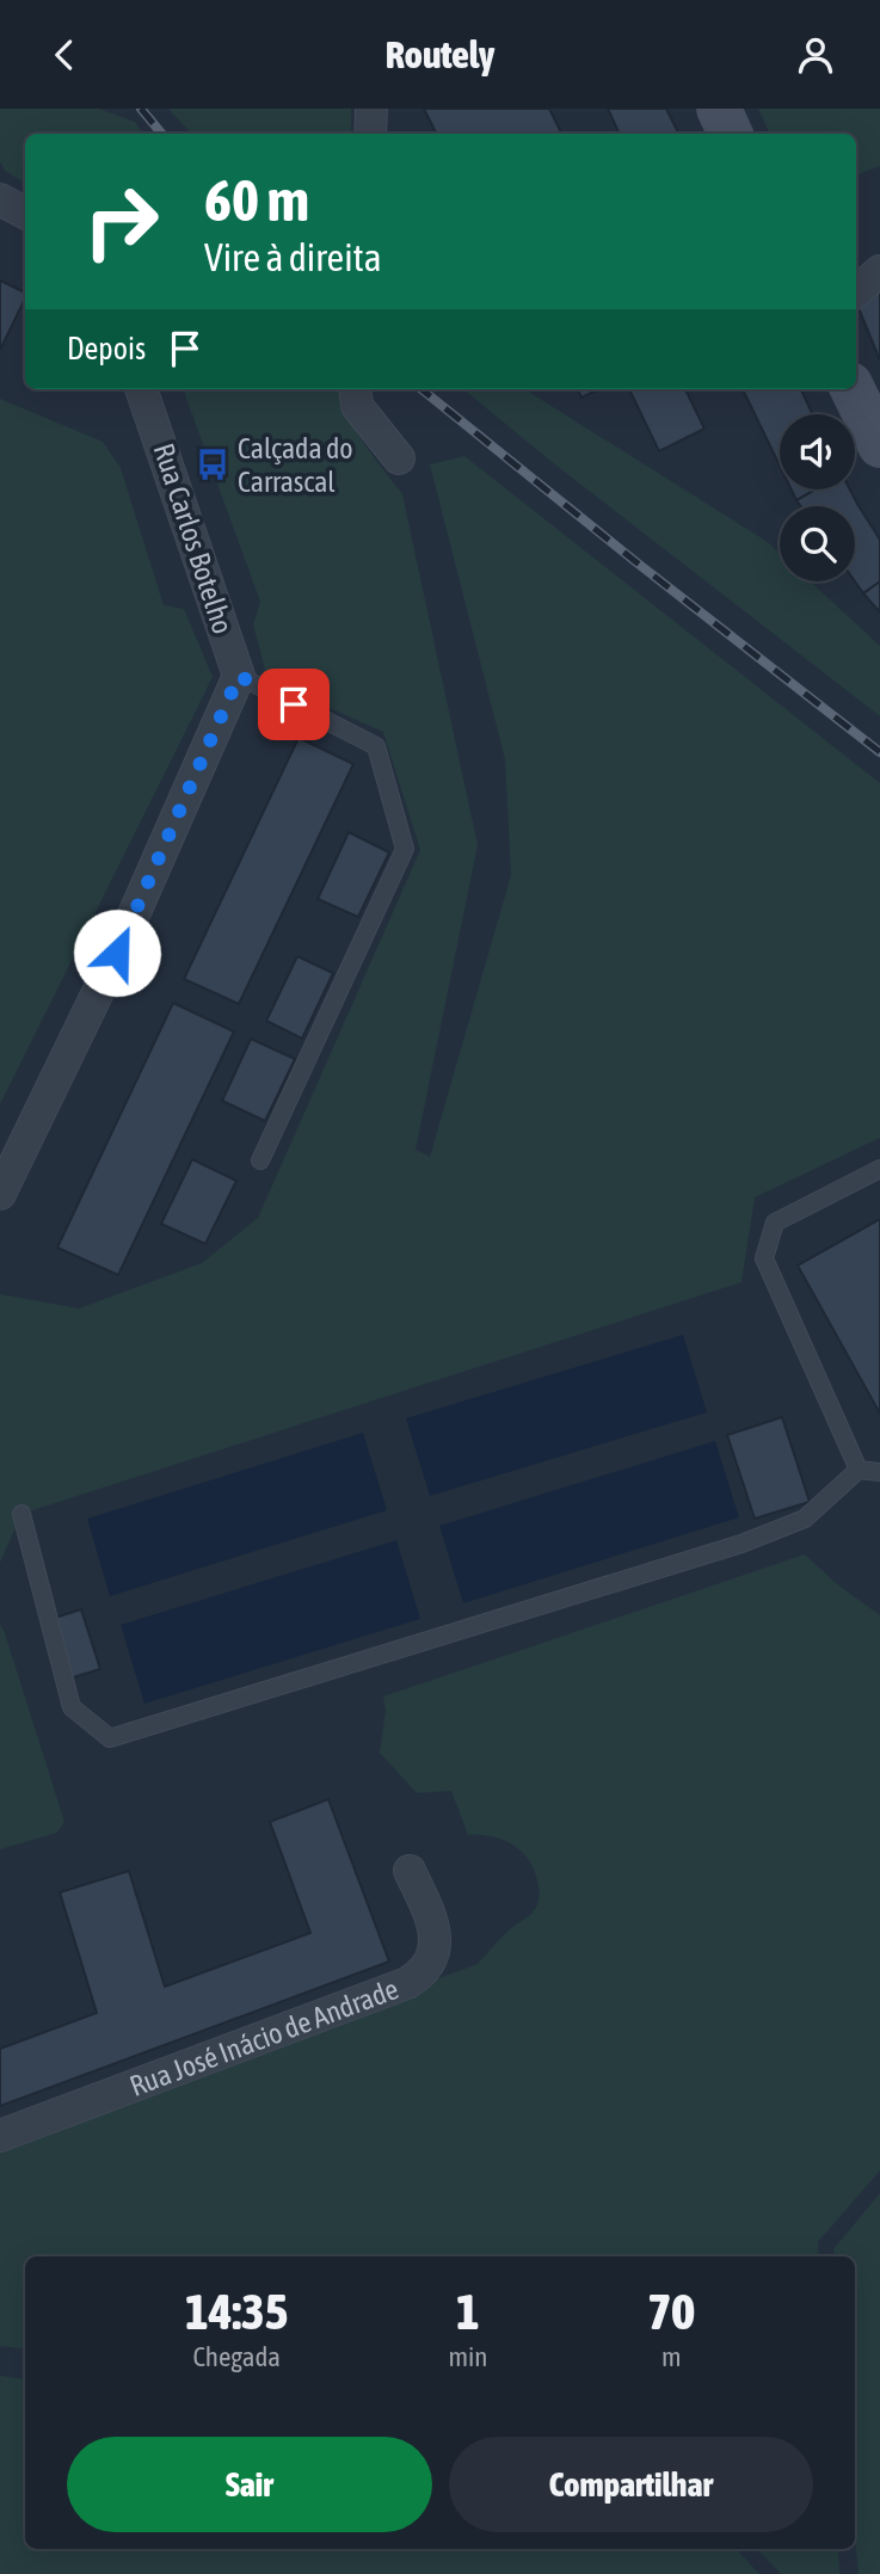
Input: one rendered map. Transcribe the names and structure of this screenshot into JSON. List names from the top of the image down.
{
  "streets": {
    "street": ["Rua Carlos Botelho", "Rua José Inácio de Andrade"]
  },
  "places": {
    "bus stop": ["Calçada do Carrascal"]
  },
  "page": {
    "header": "Routely",
    "turn": ["60 m", "Vire à direita"],
    "then": "Depois",
    "eta": [
      "14:35",
      "Chegada",
      "1",
      "min",
      "70",
      "m"
    ],
    "buttons": ["Sair", "Compartilhar"]
  }
}
